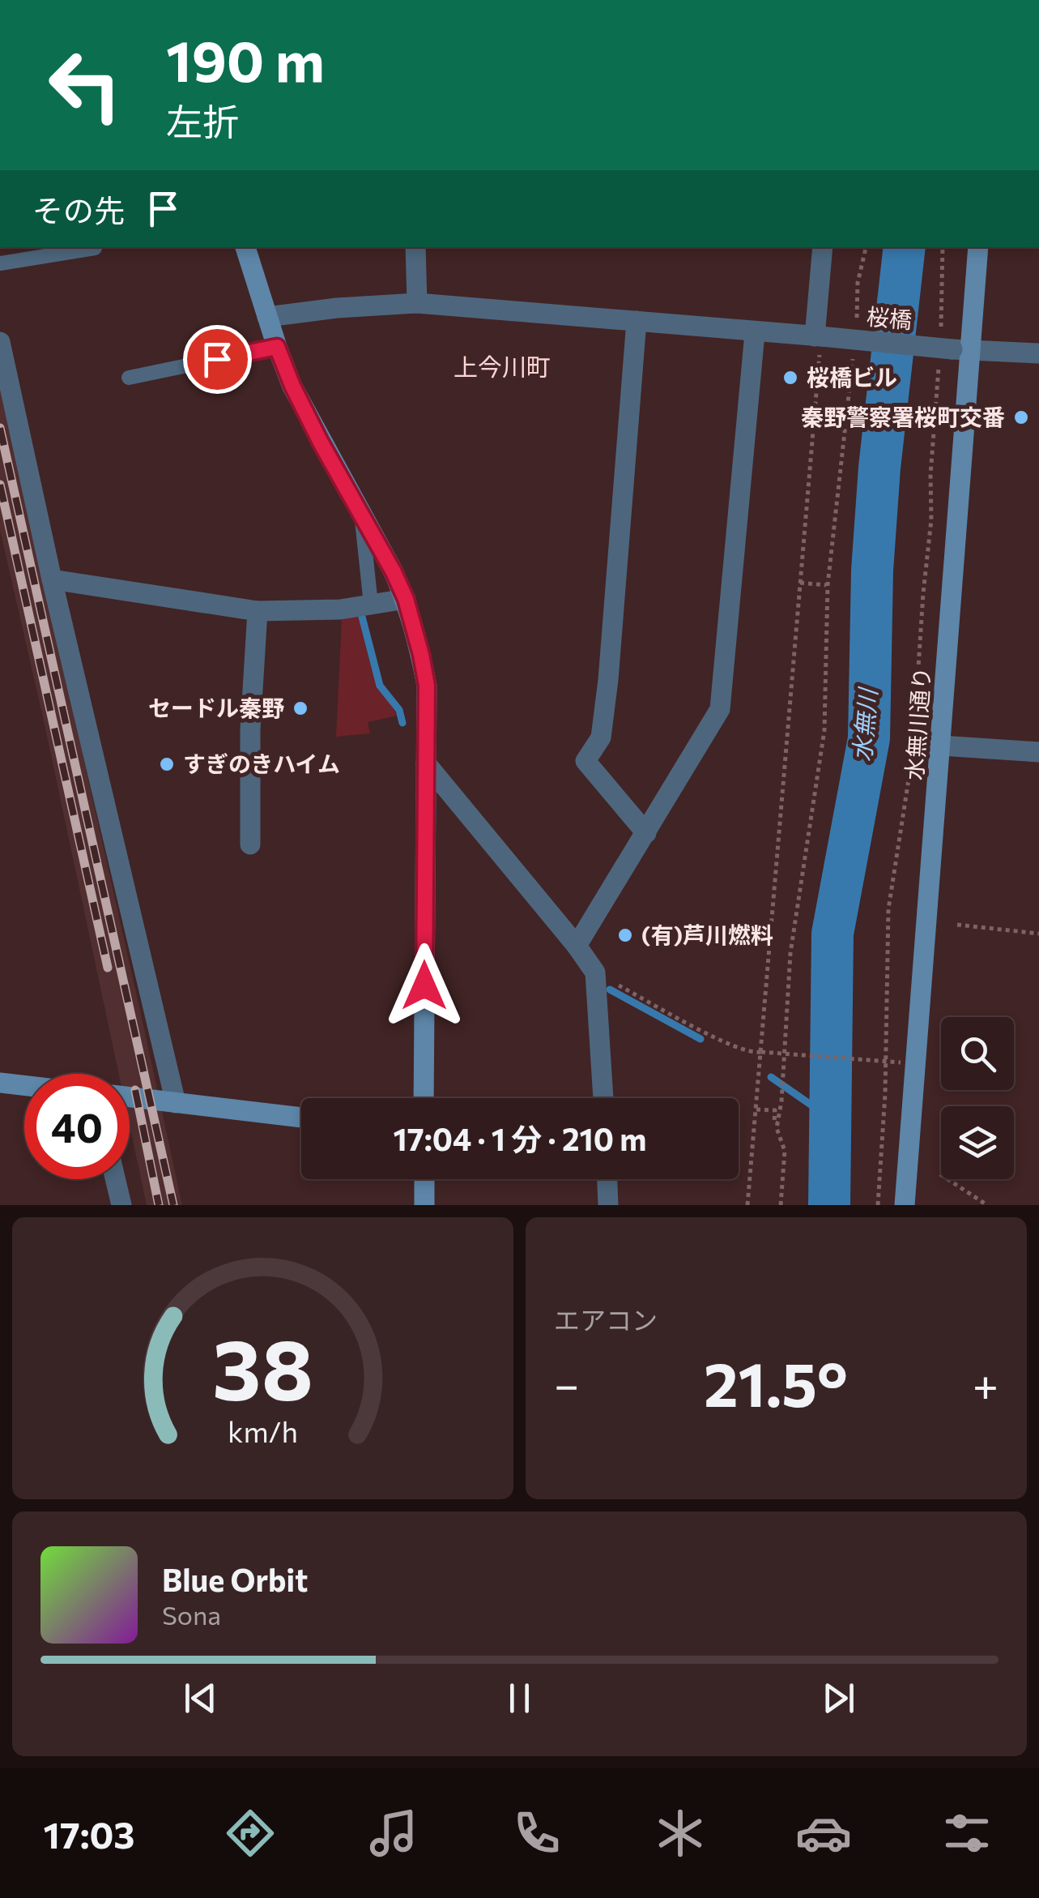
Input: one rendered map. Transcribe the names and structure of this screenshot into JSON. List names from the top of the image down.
{
  "streets": {
    "street": ["桜橋", "水無川通り"]
  },
  "crossings": [
    ["桜橋", "水無川通り"]
  ],
  "districts": ["上今川町"],
  "water": ["水無川"],
  "places": [
    "桜橋ビル",
    "秦野警察署桜町交番",
    "セードル秦野",
    "すぎのきハイム",
    "(有)芦川燃料"
  ],
  "page": {
    "turn": ["190 m", "左折"],
    "then": "その先",
    "limit": "40",
    "trip": "17:04 · 1 分 · 210 m",
    "tile": "エアコン",
    "heat": ["−", "21.5°", "+"],
    "song": ["Blue Orbit", "Sona"],
    "tabs": "17:03",
    "gauge": ["38", "km/h"]
  }
}
